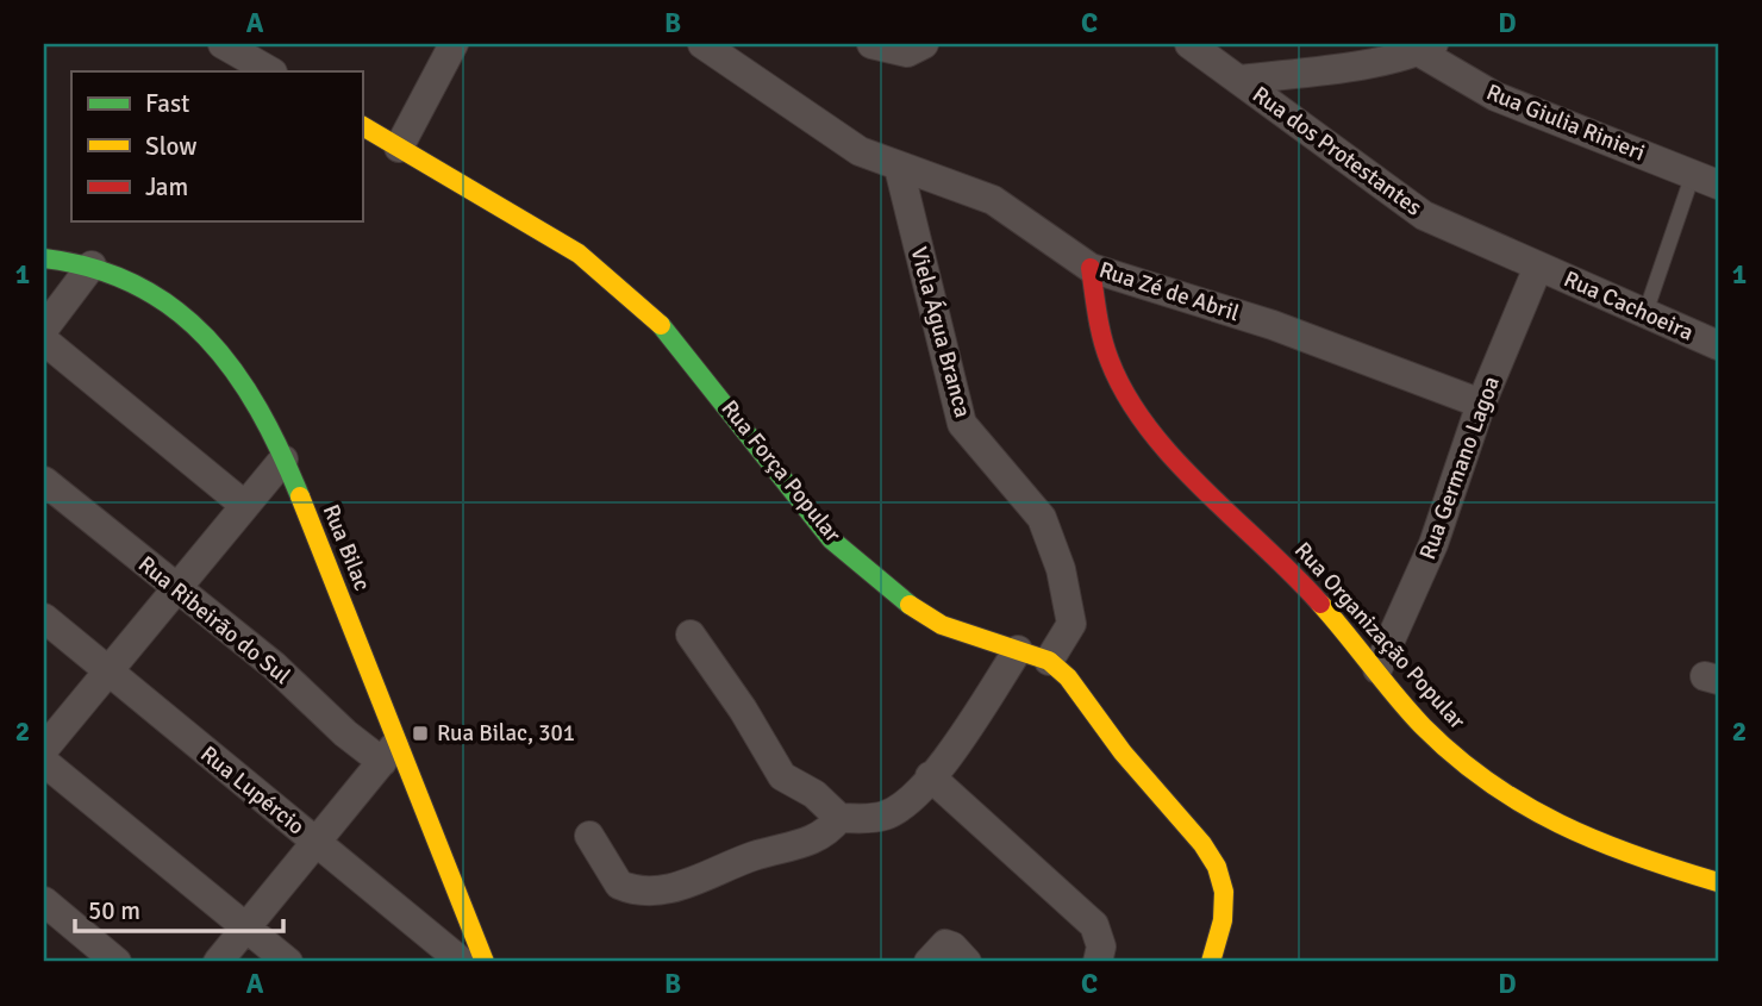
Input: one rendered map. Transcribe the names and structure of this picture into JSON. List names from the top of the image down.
{
  "streets": {
    "street": [
      "Rua Giulia Rinieri",
      "Rua dos Protestantes",
      "Rua Zé de Abril",
      "Rua Cachoeira",
      "Viela Água Branca",
      "Rua Germano Lagoa",
      "Rua Força Popular",
      "Rua Bilac",
      "Rua Ribeirão do Sul",
      "Rua Organização Popular",
      "Rua Lupércio"
    ]
  },
  "crossings": [
    ["Rua dos Protestantes", "Rua Cachoeira"],
    ["Rua dos Protestantes", "Rua Germano Lagoa"],
    ["Rua Zé de Abril", "Viela Água Branca"],
    ["Rua Zé de Abril", "Rua Germano Lagoa"],
    ["Rua Zé de Abril", "Rua Organização Popular"],
    ["Rua Cachoeira", "Rua Germano Lagoa"],
    ["Viela Água Branca", "Rua Força Popular"],
    ["Rua Germano Lagoa", "Rua Organização Popular"],
    ["Rua Bilac", "Rua Ribeirão do Sul"]
  ],
  "places": {
    "transit": ["Rua Bilac, 301"]
  },
  "legend": ["Fast", "Slow", "Jam"],
  "scale_bar": "50 m",
  "grid": {
    "columns": [
      "A",
      "B",
      "C",
      "D"
    ],
    "rows": ["1", "2"]
  }
}
